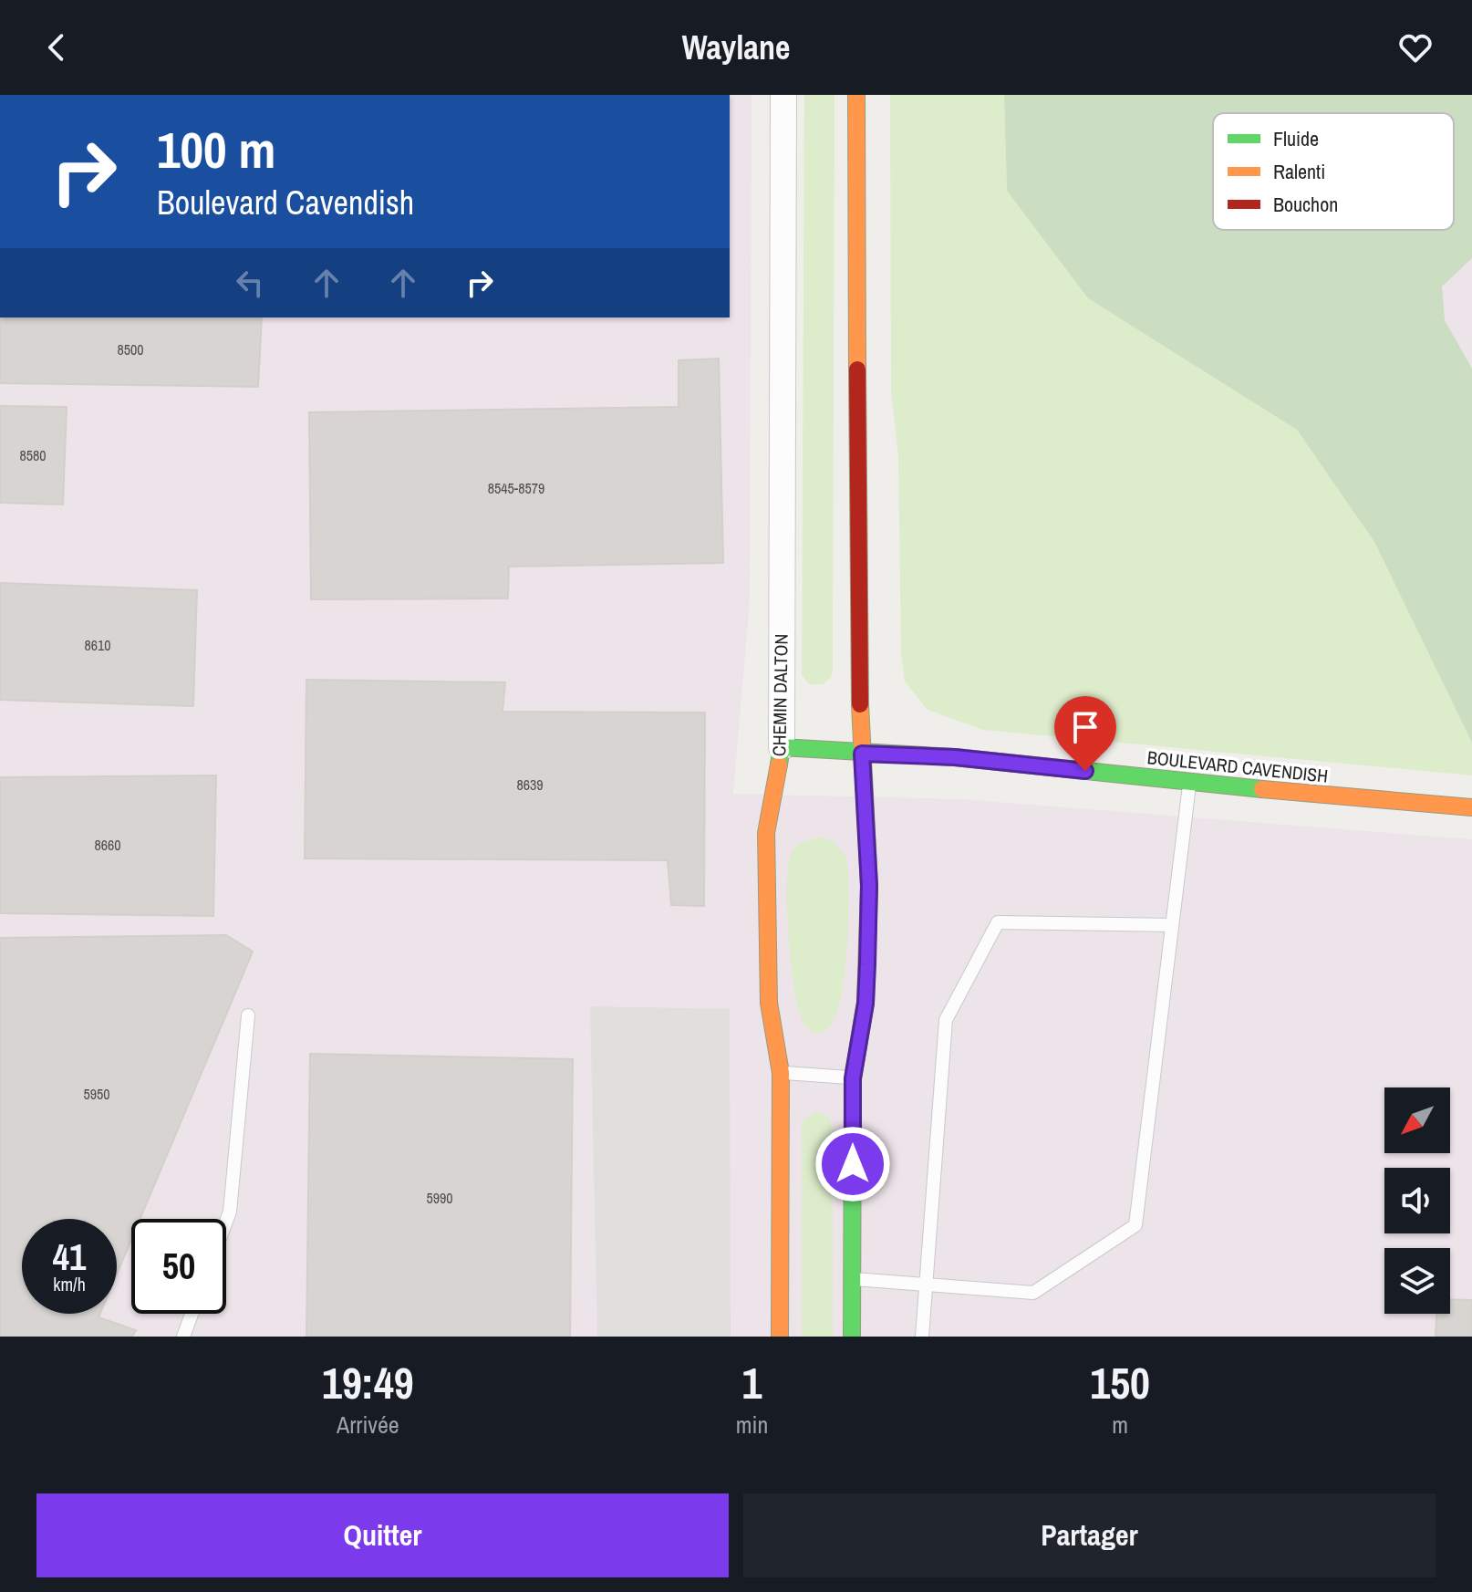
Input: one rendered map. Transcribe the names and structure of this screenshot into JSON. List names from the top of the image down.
{
  "streets": {
    "main road": ["CHEMIN DALTON", "BOULEVARD CAVENDISH"]
  },
  "crossings": [
    ["CHEMIN DALTON", "BOULEVARD CAVENDISH"]
  ],
  "house_numbers": [
    "8500",
    "8580",
    "8545-8579",
    "8610",
    "8639",
    "8660",
    "5950",
    "5990"
  ],
  "legend": ["Fluide", "Ralenti", "Bouchon"],
  "north": "bottom left",
  "page": {
    "header": "Waylane",
    "turn": ["100 m", "Boulevard Cavendish"],
    "speed": "41 km/h",
    "limit": "50",
    "eta": [
      "19:49",
      "Arrivée",
      "1",
      "min",
      "150",
      "m"
    ],
    "buttons": ["Quitter", "Partager"]
  }
}
